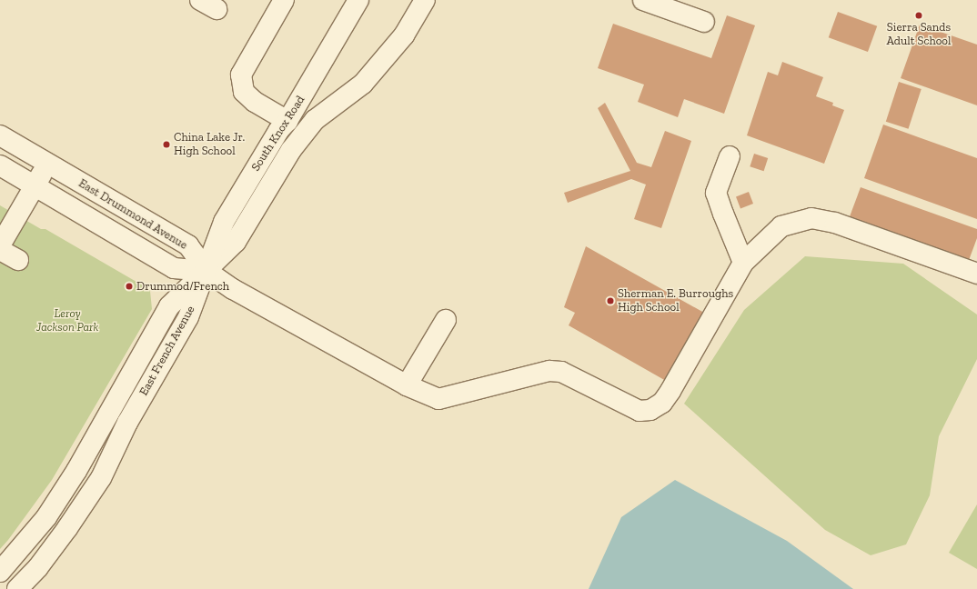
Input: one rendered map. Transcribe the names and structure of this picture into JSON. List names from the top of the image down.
{
  "streets": {
    "street": ["South Knox Road", "East Drummond Avenue", "East French Avenue"]
  },
  "crossings": [
    ["South Knox Road", "East Drummond Avenue"],
    ["South Knox Road", "East French Avenue"],
    ["East Drummond Avenue", "East French Avenue"]
  ],
  "parks": ["Leroy Jackson Park"],
  "places": [
    "Sierra Sands Adult School",
    "China Lake Jr. High School",
    "Drummod/French",
    "Sherman E. Burroughs High School"
  ]
}
